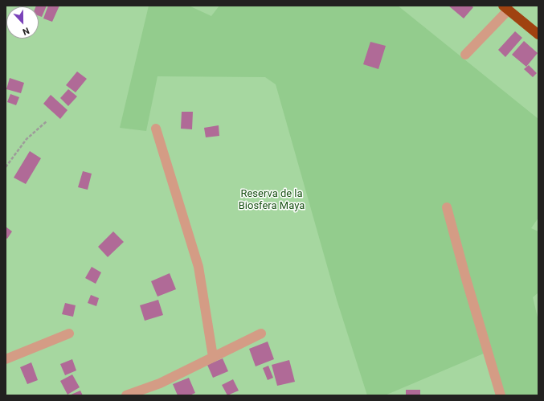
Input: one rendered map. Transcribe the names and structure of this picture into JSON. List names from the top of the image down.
{
  "parks": ["Reserva de la Biosfera Maya"],
  "north": "bottom"
}
